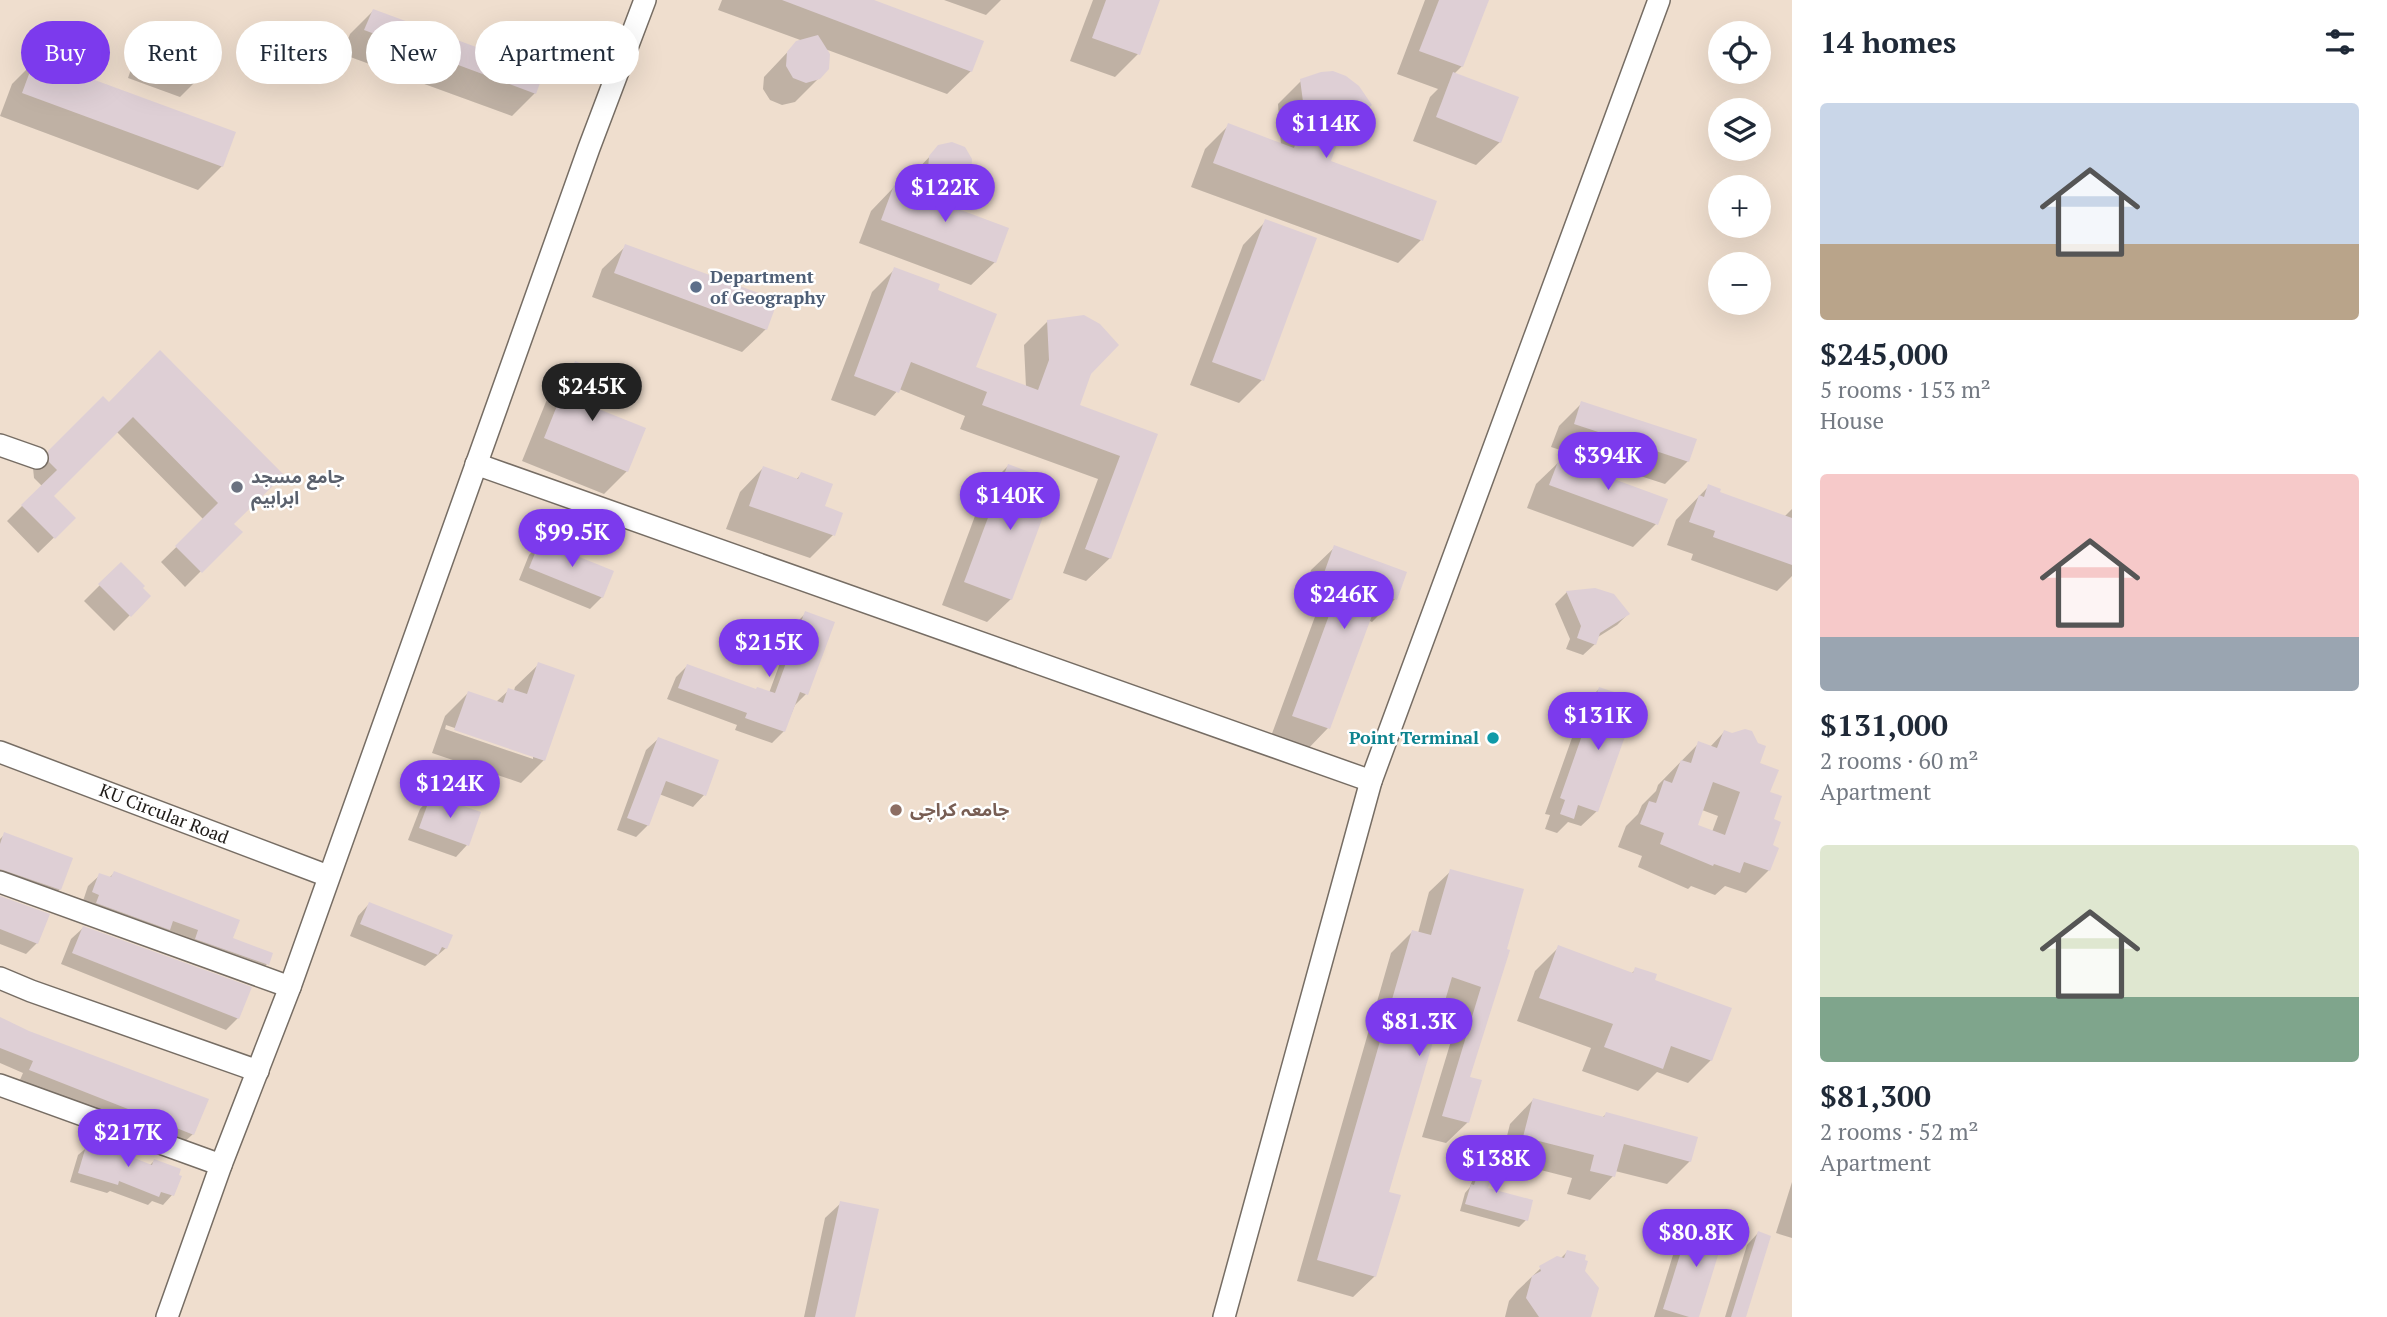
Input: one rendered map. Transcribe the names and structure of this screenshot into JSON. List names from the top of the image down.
{
  "streets": {
    "street": ["KU Circular Road"]
  },
  "places": [
    "Department of Geography",
    "جامع مسجد ابراہیم",
    "Point Terminal",
    "جامعہ کراچی"
  ],
  "page": {
    "heading": "14 homes",
    "map_buttons": ["+", "−"],
    "chip": [
      "Buy",
      "Rent",
      "Filters",
      "New",
      "Apartment"
    ],
    "list": [
      {
        "name": "$245,000",
        "note": "5 rooms · 153 m² · House"
      },
      {
        "name": "$131,000",
        "note": "2 rooms · 60 m² · Apartment"
      },
      {
        "name": "$81,300",
        "note": "2 rooms · 52 m² · Apartment"
      }
    ],
    "price": [
      "$114K",
      "$122K",
      "$245K",
      "$394K",
      "$140K",
      "$99.5K",
      "$246K",
      "$215K",
      "$131K",
      "$124K",
      "$81.3K",
      "$217K",
      "$138K",
      "$80.8K"
    ]
  }
}
